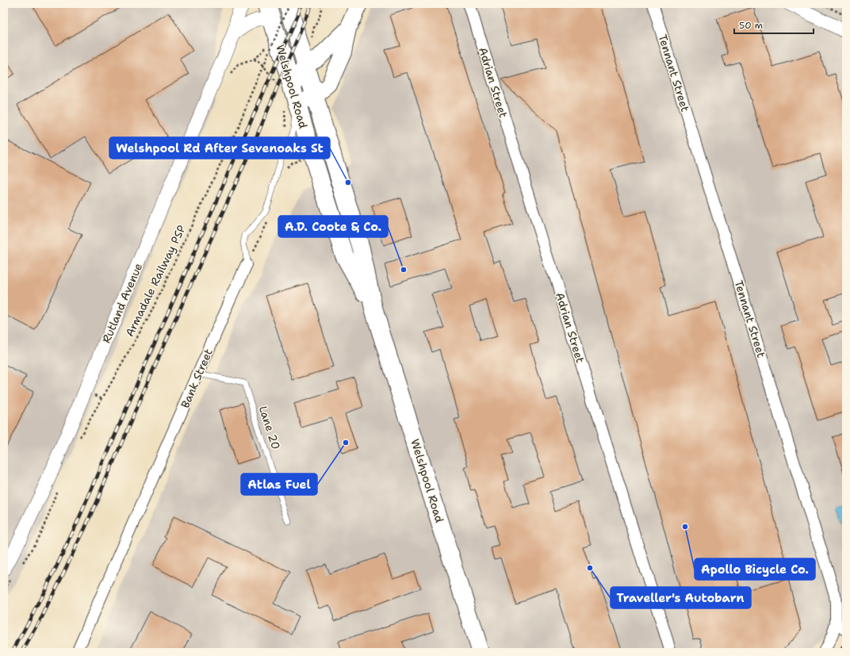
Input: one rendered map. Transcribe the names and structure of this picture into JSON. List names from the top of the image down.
{
  "streets": {
    "main road": ["Welshpool Road"],
    "street": [
      "Tennant Street",
      "Adrian Street",
      "Rutland Avenue",
      "Bank Street"
    ],
    "lane": ["Lane 20"],
    "path": ["Armadale Railway PSP"]
  },
  "crossings": [
    ["Welshpool Road", "Armadale Railway PSP"],
    ["Welshpool Road", "Bank Street"],
    ["Bank Street", "Lane 20"]
  ],
  "places": [
    "Welshpool Rd After Sevenoaks St",
    "A.D. Coote & Co.",
    "Atlas Fuel",
    "Apollo Bicycle Co.",
    "Traveller's Autobarn"
  ],
  "scale_bar": "50 m"
}
